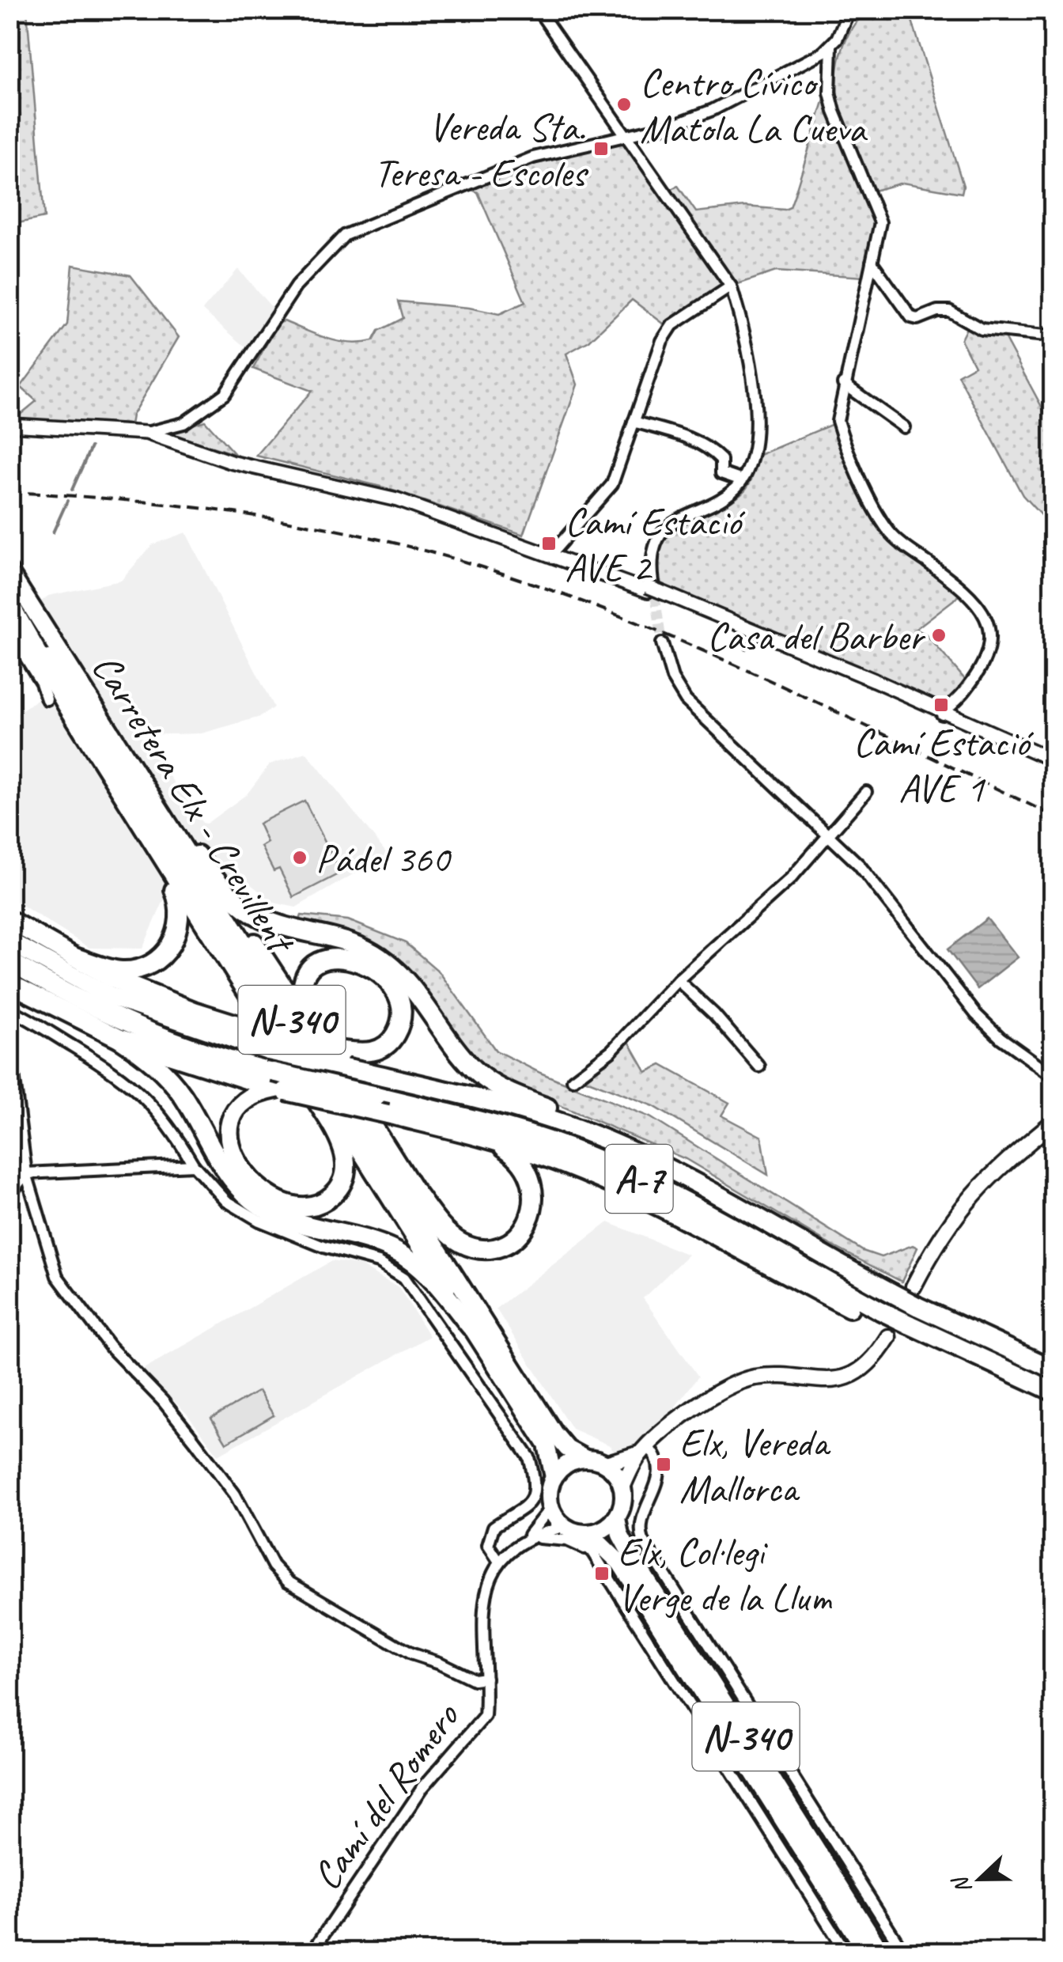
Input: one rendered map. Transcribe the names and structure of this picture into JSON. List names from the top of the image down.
{
  "streets": {
    "highway": ["Carretera Elx - Crevillent", "N-340", "A-7"],
    "street": ["Camí del Romero"]
  },
  "crossings": [
    ["Carretera Elx - Crevillent", "N-340"],
    ["Carretera Elx - Crevillent", "Camí del Romero"],
    ["N-340", "Camí del Romero"]
  ],
  "places": {
    "other": ["Centro Cívico Matola La Cueva", "Casa del Barber", "Pádel 360"],
    "transit": [
      "Vereda Sta. Teresa - Escoles",
      "Camí Estació AVE 2",
      "Camí Estació AVE 1",
      "Elx, Vereda Mallorca",
      "Elx, Col·legi Verge de la Llum"
    ]
  },
  "north": "left"
}
